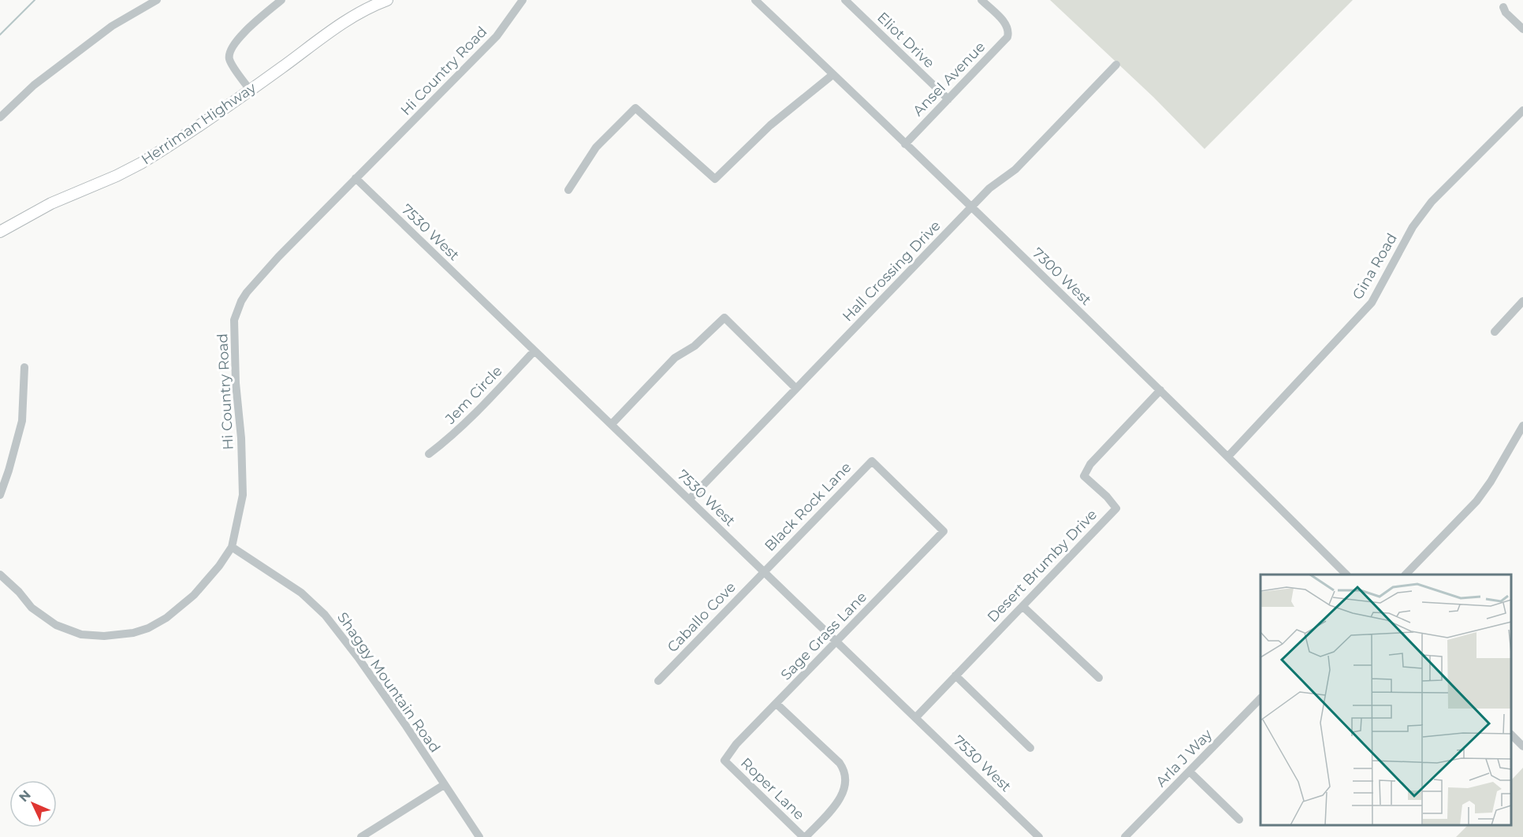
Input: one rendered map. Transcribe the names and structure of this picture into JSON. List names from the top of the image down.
{
  "streets": {
    "main road": ["Herriman Highway"],
    "street": [
      "Eliot Drive",
      "Hi Country Road",
      "Ansel Avenue",
      "7530 West",
      "Gina Road",
      "Hall Crossing Drive",
      "7300 West",
      "Jem Circle",
      "Black Rock Lane",
      "Desert Brumby Drive",
      "Caballo Cove",
      "Sage Grass Lane",
      "Shaggy Mountain Road",
      "Arla J Way",
      "Roper Lane"
    ]
  },
  "crossings": [
    ["Eliot Drive", "Ansel Avenue"],
    ["Hi Country Road", "7530 West"],
    ["Hi Country Road", "Shaggy Mountain Road"],
    ["Ansel Avenue", "7300 West"],
    ["7530 West", "Hall Crossing Drive"],
    ["7530 West", "Jem Circle"],
    ["7530 West", "Black Rock Lane"],
    ["7530 West", "Desert Brumby Drive"],
    ["7530 West", "Caballo Cove"],
    ["7530 West", "Sage Grass Lane"],
    ["Gina Road", "7300 West"],
    ["Hall Crossing Drive", "7300 West"],
    ["7300 West", "Desert Brumby Drive"],
    ["Black Rock Lane", "Caballo Cove"],
    ["Black Rock Lane", "Sage Grass Lane"],
    ["Sage Grass Lane", "Roper Lane"]
  ],
  "north": "top left"
}
